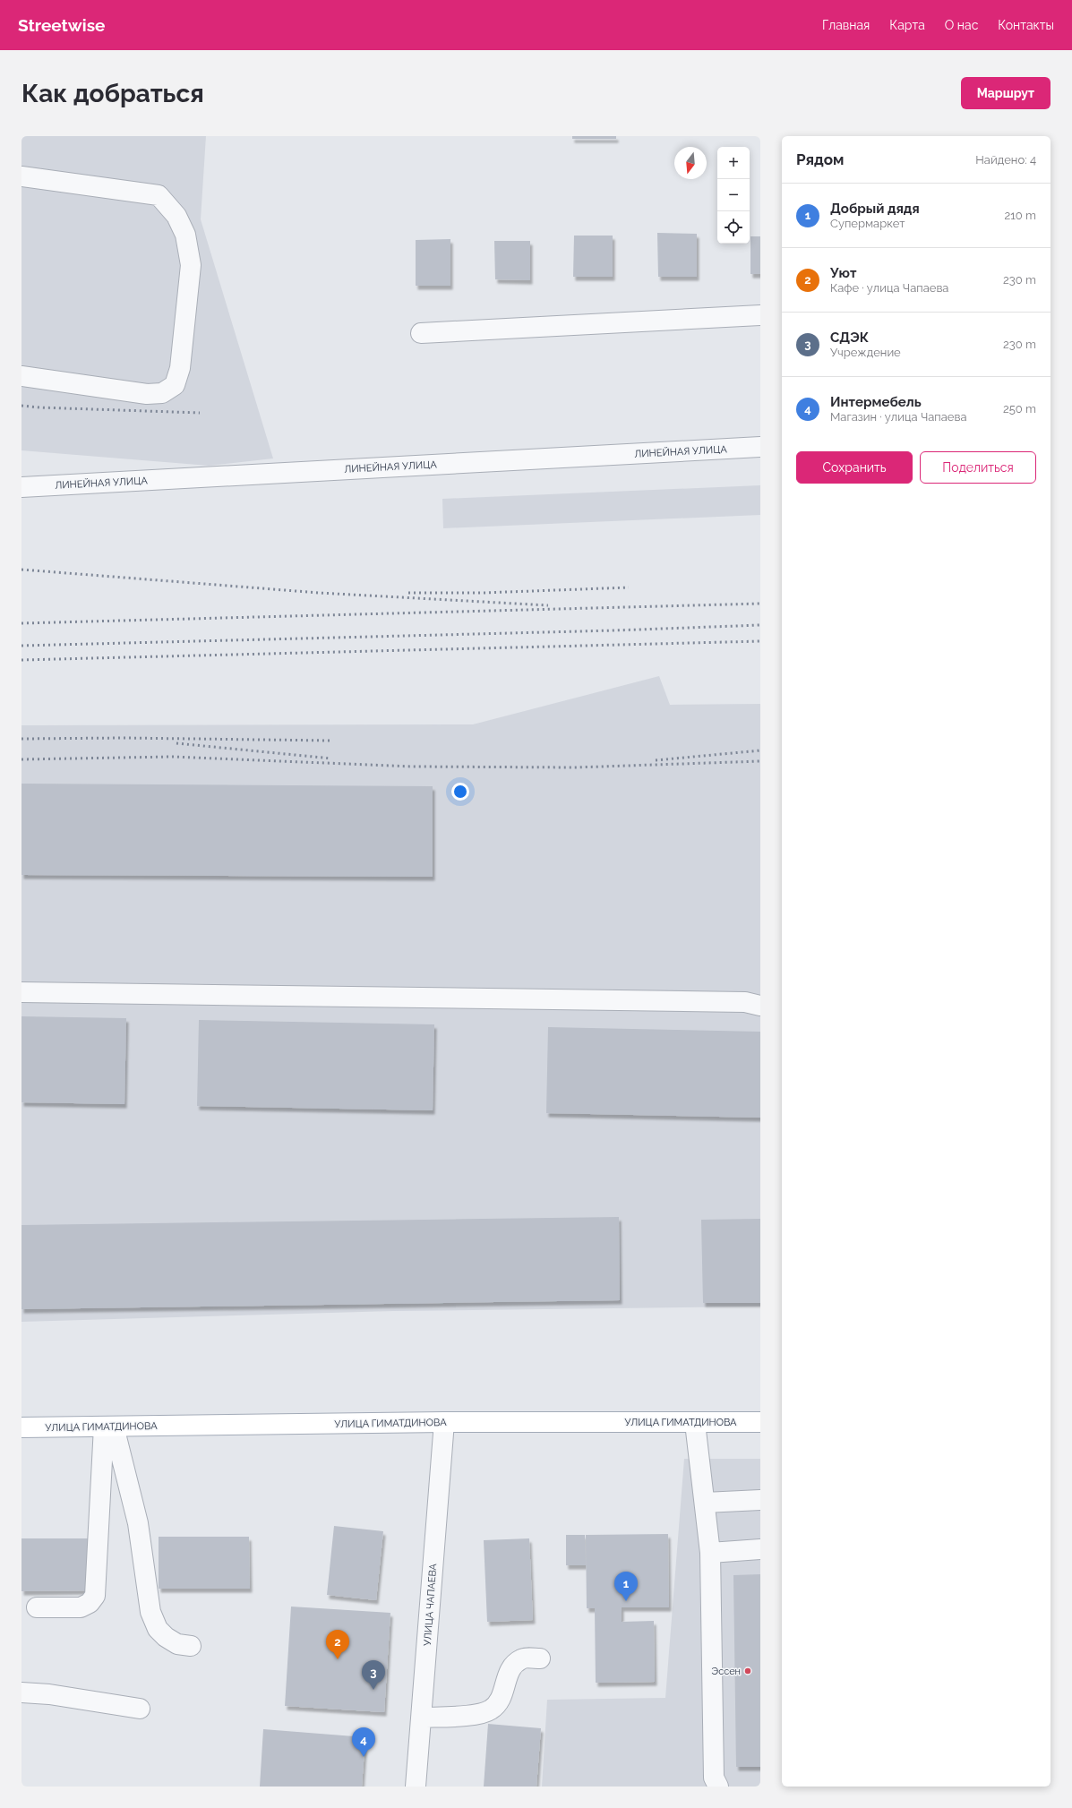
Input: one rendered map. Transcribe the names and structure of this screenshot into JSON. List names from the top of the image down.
{
  "streets": {
    "main road": ["УЛИЦА ГИМАТДИНОВА"],
    "street": ["ЛИНЕЙНАЯ УЛИЦА", "УЛИЦА ЧАПАЕВА"]
  },
  "crossings": [
    ["УЛИЦА ГИМАТДИНОВА", "УЛИЦА ЧАПАЕВА"]
  ],
  "places": ["Эссен"],
  "north": "bottom",
  "page": {
    "header": "Streetwise",
    "nav": [
      "Главная",
      "Карта",
      "О нас",
      "Контакты"
    ],
    "buttons": [
      "Маршрут",
      ["Сохранить", "Поделиться"]
    ],
    "title": "Как добраться",
    "heading": ["Рядом", "Найдено: 4"],
    "map_buttons": ["+", "−"],
    "list": [
      {
        "mark": "1",
        "name": "Добрый дядя",
        "note": "Супермаркет",
        "value": "210 m"
      },
      {
        "mark": "2",
        "name": "Уют",
        "note": "Кафе · улица Чапаева",
        "value": "230 m"
      },
      {
        "mark": "3",
        "name": "СДЭК",
        "note": "Учреждение",
        "value": "230 m"
      },
      {
        "mark": "4",
        "name": "Интермебель",
        "note": "Магазин · улица Чапаева",
        "value": "250 m"
      }
    ],
    "pins": [
      "1",
      "2",
      "3",
      "4"
    ]
  }
}
